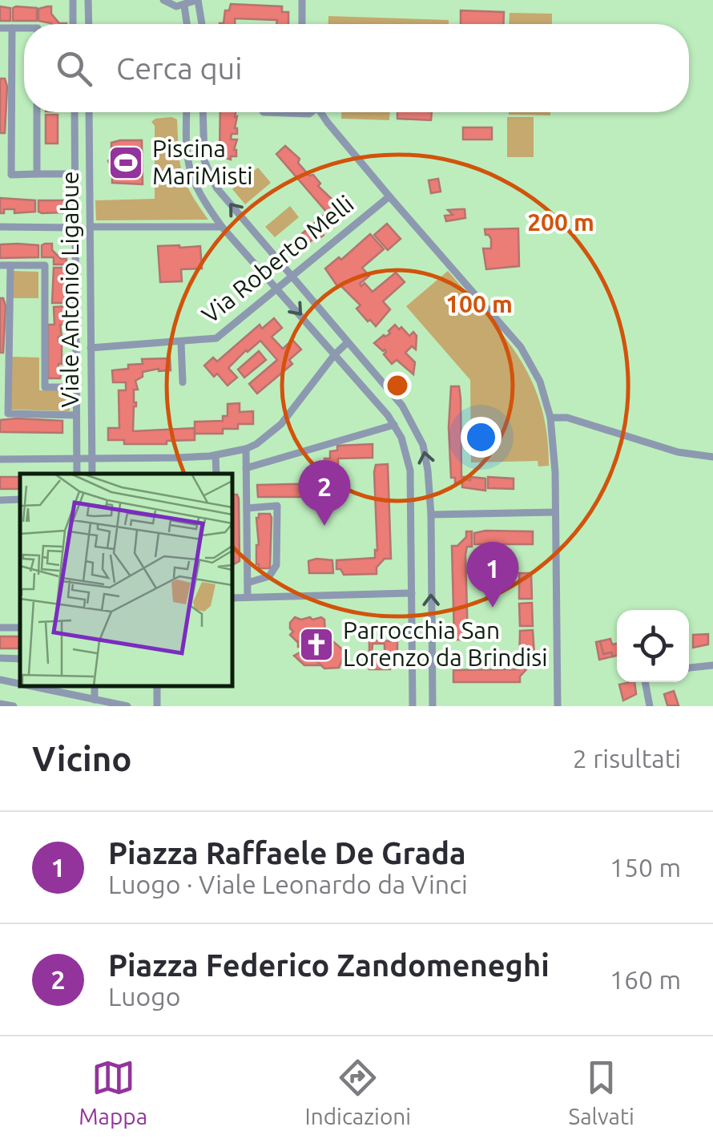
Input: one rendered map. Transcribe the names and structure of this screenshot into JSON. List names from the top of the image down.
{
  "streets": {
    "street": ["Via Roberto Melli", "Viale Antonio Ligabue"]
  },
  "crossings": [
    ["Via Roberto Melli", "Viale Antonio Ligabue"]
  ],
  "places": {
    "sports": ["Piscina MariMisti"],
    "church": ["Parrocchia San Lorenzo da Brindisi"]
  },
  "page": {
    "search": "Cerca qui",
    "pins": ["2", "1"],
    "heading": ["Vicino", "2 risultati"],
    "list": [
      {
        "mark": "1",
        "name": "Piazza Raffaele De Grada",
        "note": "Luogo · Viale Leonardo da Vinci",
        "value": "150 m"
      },
      {
        "mark": "2",
        "name": "Piazza Federico Zandomeneghi",
        "note": "Luogo",
        "value": "160 m"
      }
    ],
    "nav": ["Mappa", "Indicazioni", "Salvati"]
  },
  "rings": ["200 m", "100 m"]
}
